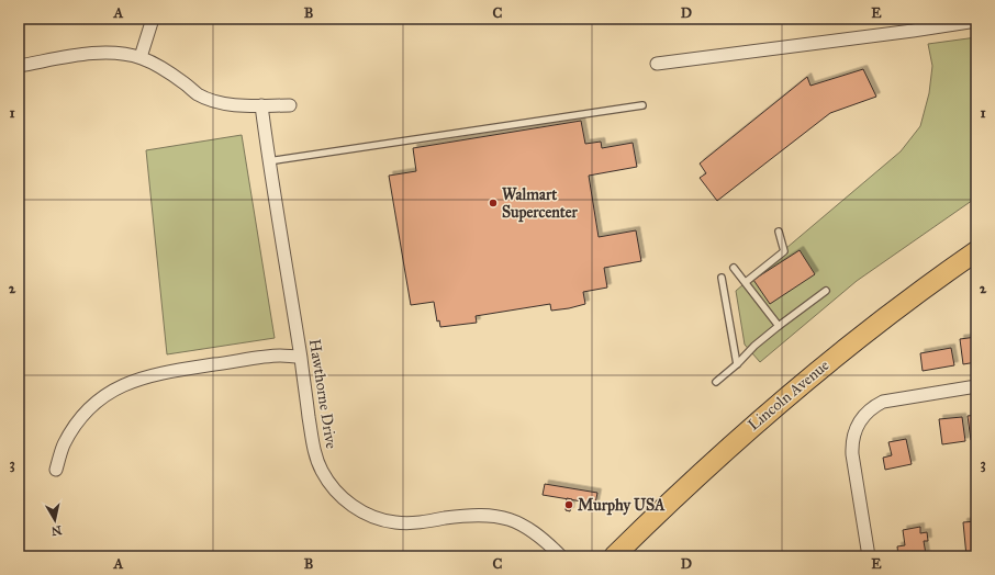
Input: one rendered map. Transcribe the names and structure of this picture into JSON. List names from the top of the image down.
{
  "streets": {
    "main road": ["Lincoln Avenue"],
    "street": ["Hawthorne Drive"]
  },
  "places": ["Walmart Supercenter", "Murphy USA"],
  "north": "bottom",
  "grid": {
    "columns": [
      "A",
      "B",
      "C",
      "D",
      "E"
    ],
    "rows": ["1", "2", "3"]
  }
}
